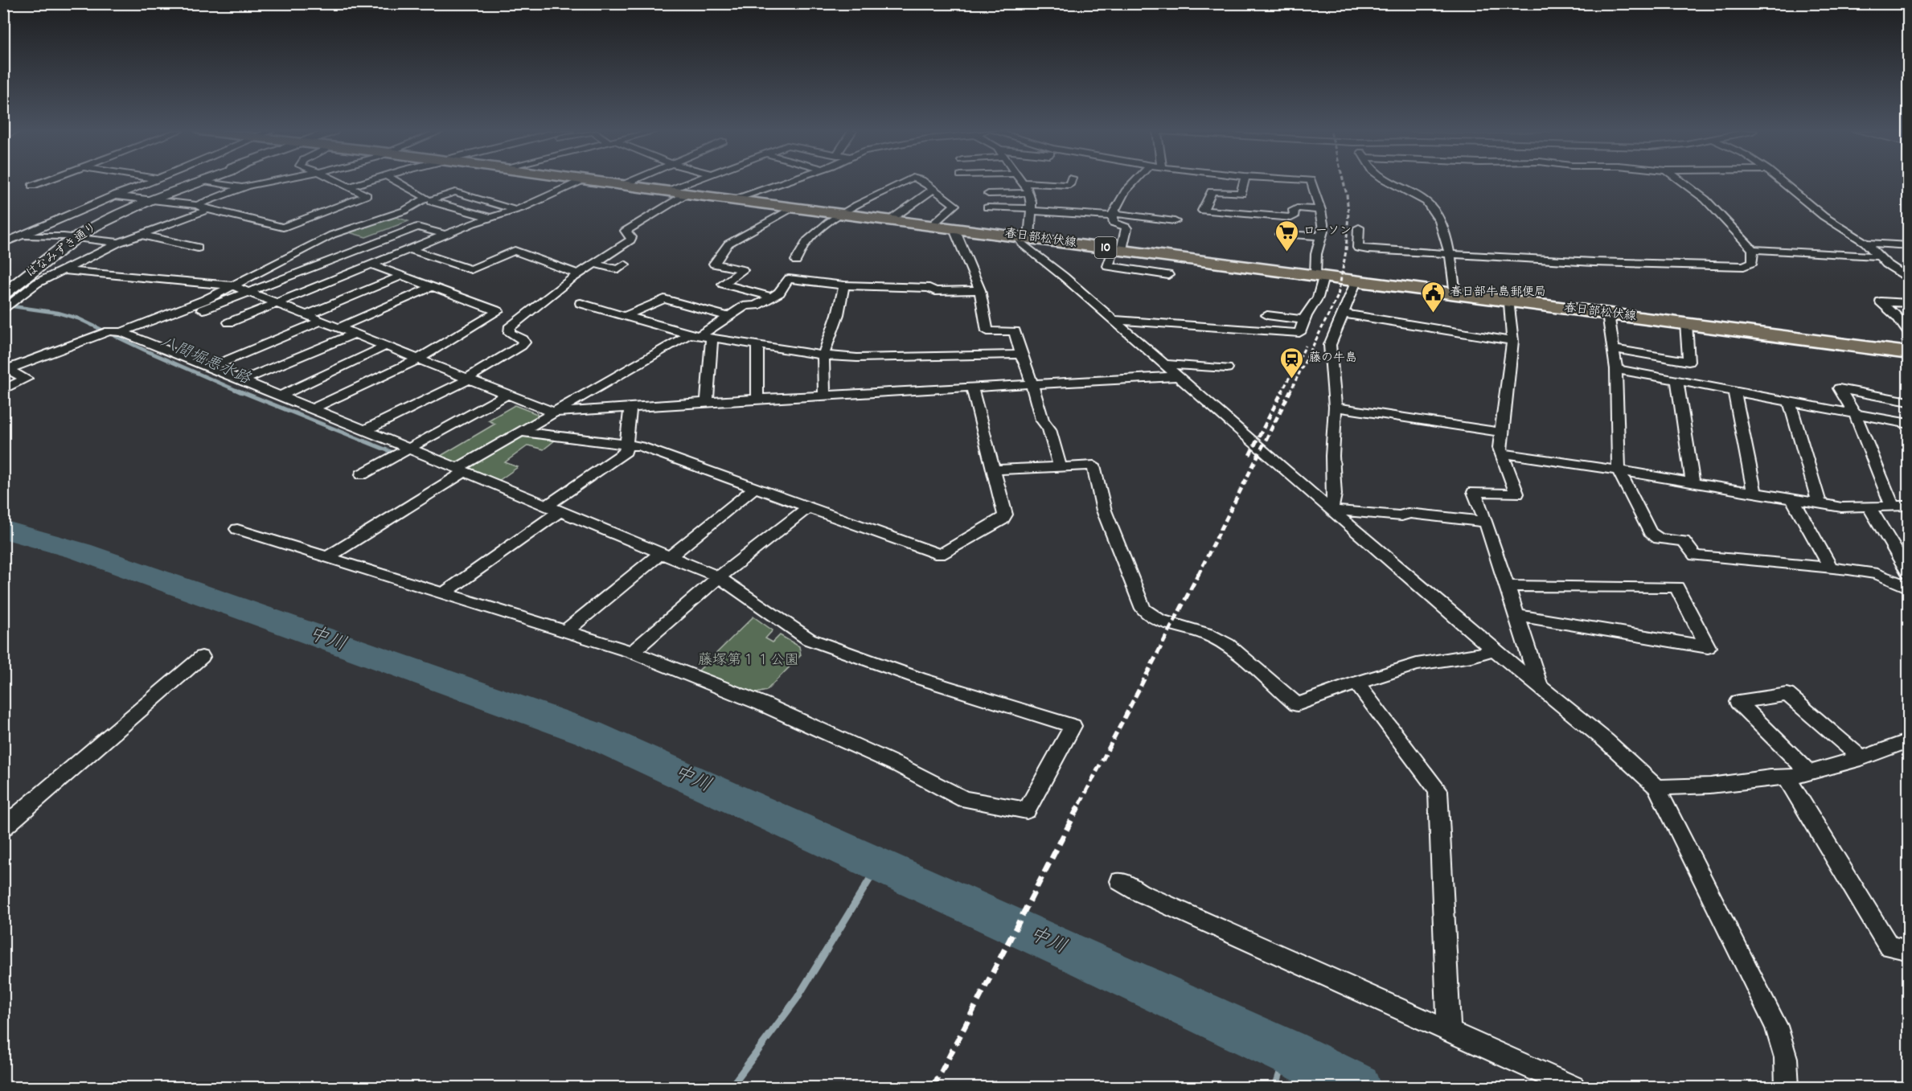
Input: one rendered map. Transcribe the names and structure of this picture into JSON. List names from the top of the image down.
{
  "streets": {
    "main road": ["春日部松伏線", "10"],
    "street": ["はなみずき通り"]
  },
  "water": ["八間堀悪水路", "中川"],
  "parks": ["藤塚第１１公園"],
  "places": {
    "supermarket": ["ローソン"],
    "public building": ["春日部牛島郵便局"],
    "station": ["藤の牛島"]
  }
}
